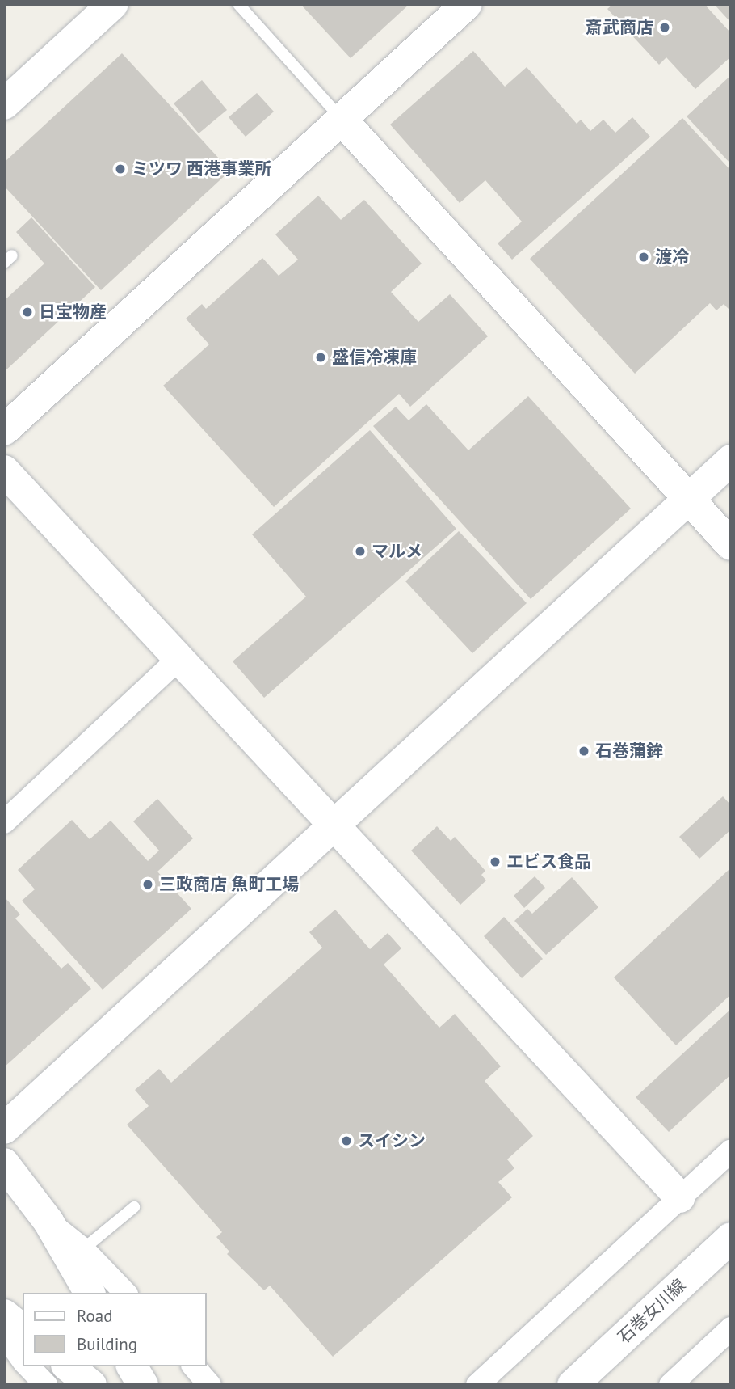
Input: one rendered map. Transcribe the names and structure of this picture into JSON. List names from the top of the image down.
{
  "streets": {
    "street": ["石巻女川線"]
  },
  "places": [
    "斎武商店",
    "ミツワ 西港事業所",
    "渡冷",
    "日宝物産",
    "盛信冷凍庫",
    "マルメ",
    "石巻蒲鉾",
    "エビス食品",
    "三政商店 魚町工場",
    "スイシン"
  ],
  "legend": ["Road", "Building"]
}
